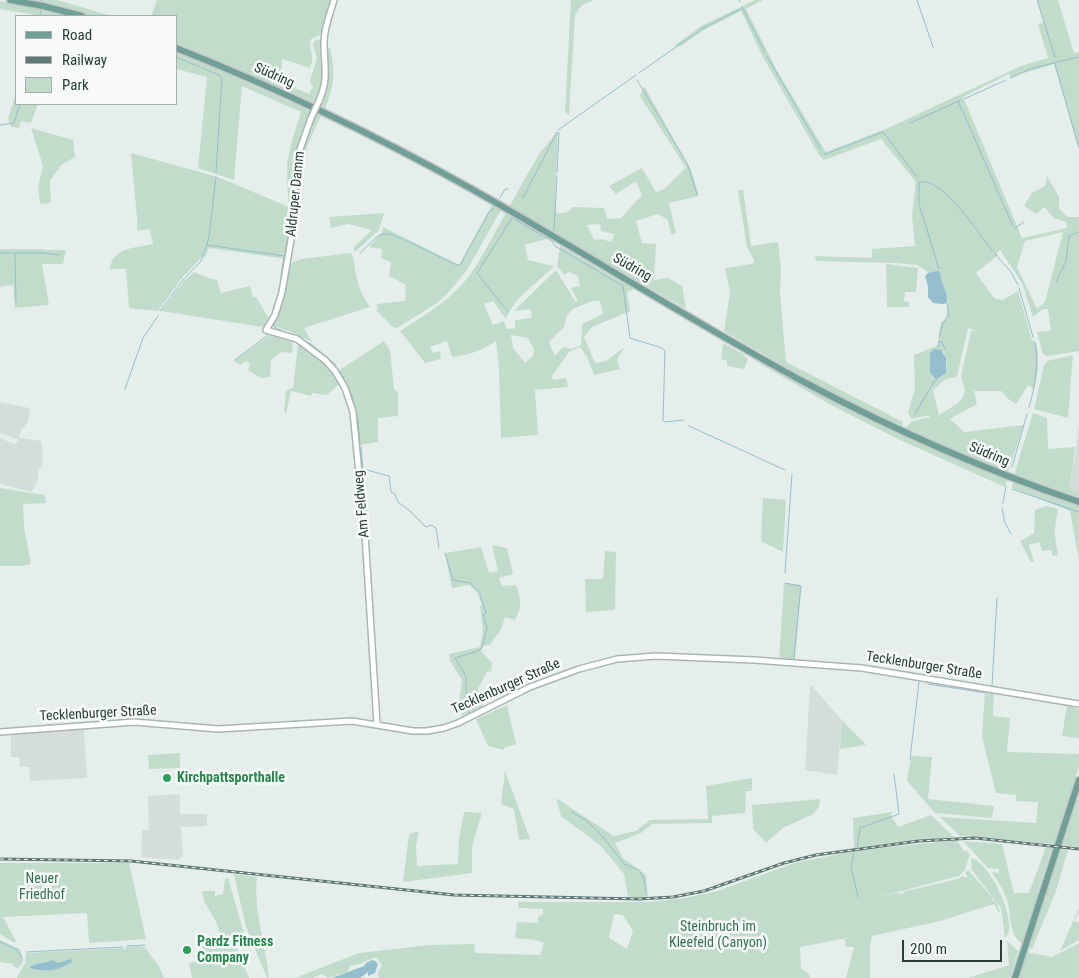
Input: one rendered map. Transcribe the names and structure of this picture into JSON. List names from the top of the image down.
{
  "streets": {
    "main road": ["Südring"],
    "street": ["Aldruper Damm", "Am Feldweg", "Tecklenburger Straße"]
  },
  "crossings": [
    ["Aldruper Damm", "Am Feldweg"],
    ["Am Feldweg", "Tecklenburger Straße"]
  ],
  "parks": ["Neuer Friedhof", "Steinbruch im Kleefeld (Canyon)"],
  "places": ["Kirchpattsporthalle", "Pardz Fitness Company"],
  "legend": ["Road", "Railway", "Park"],
  "scale_bar": "200 m"
}
